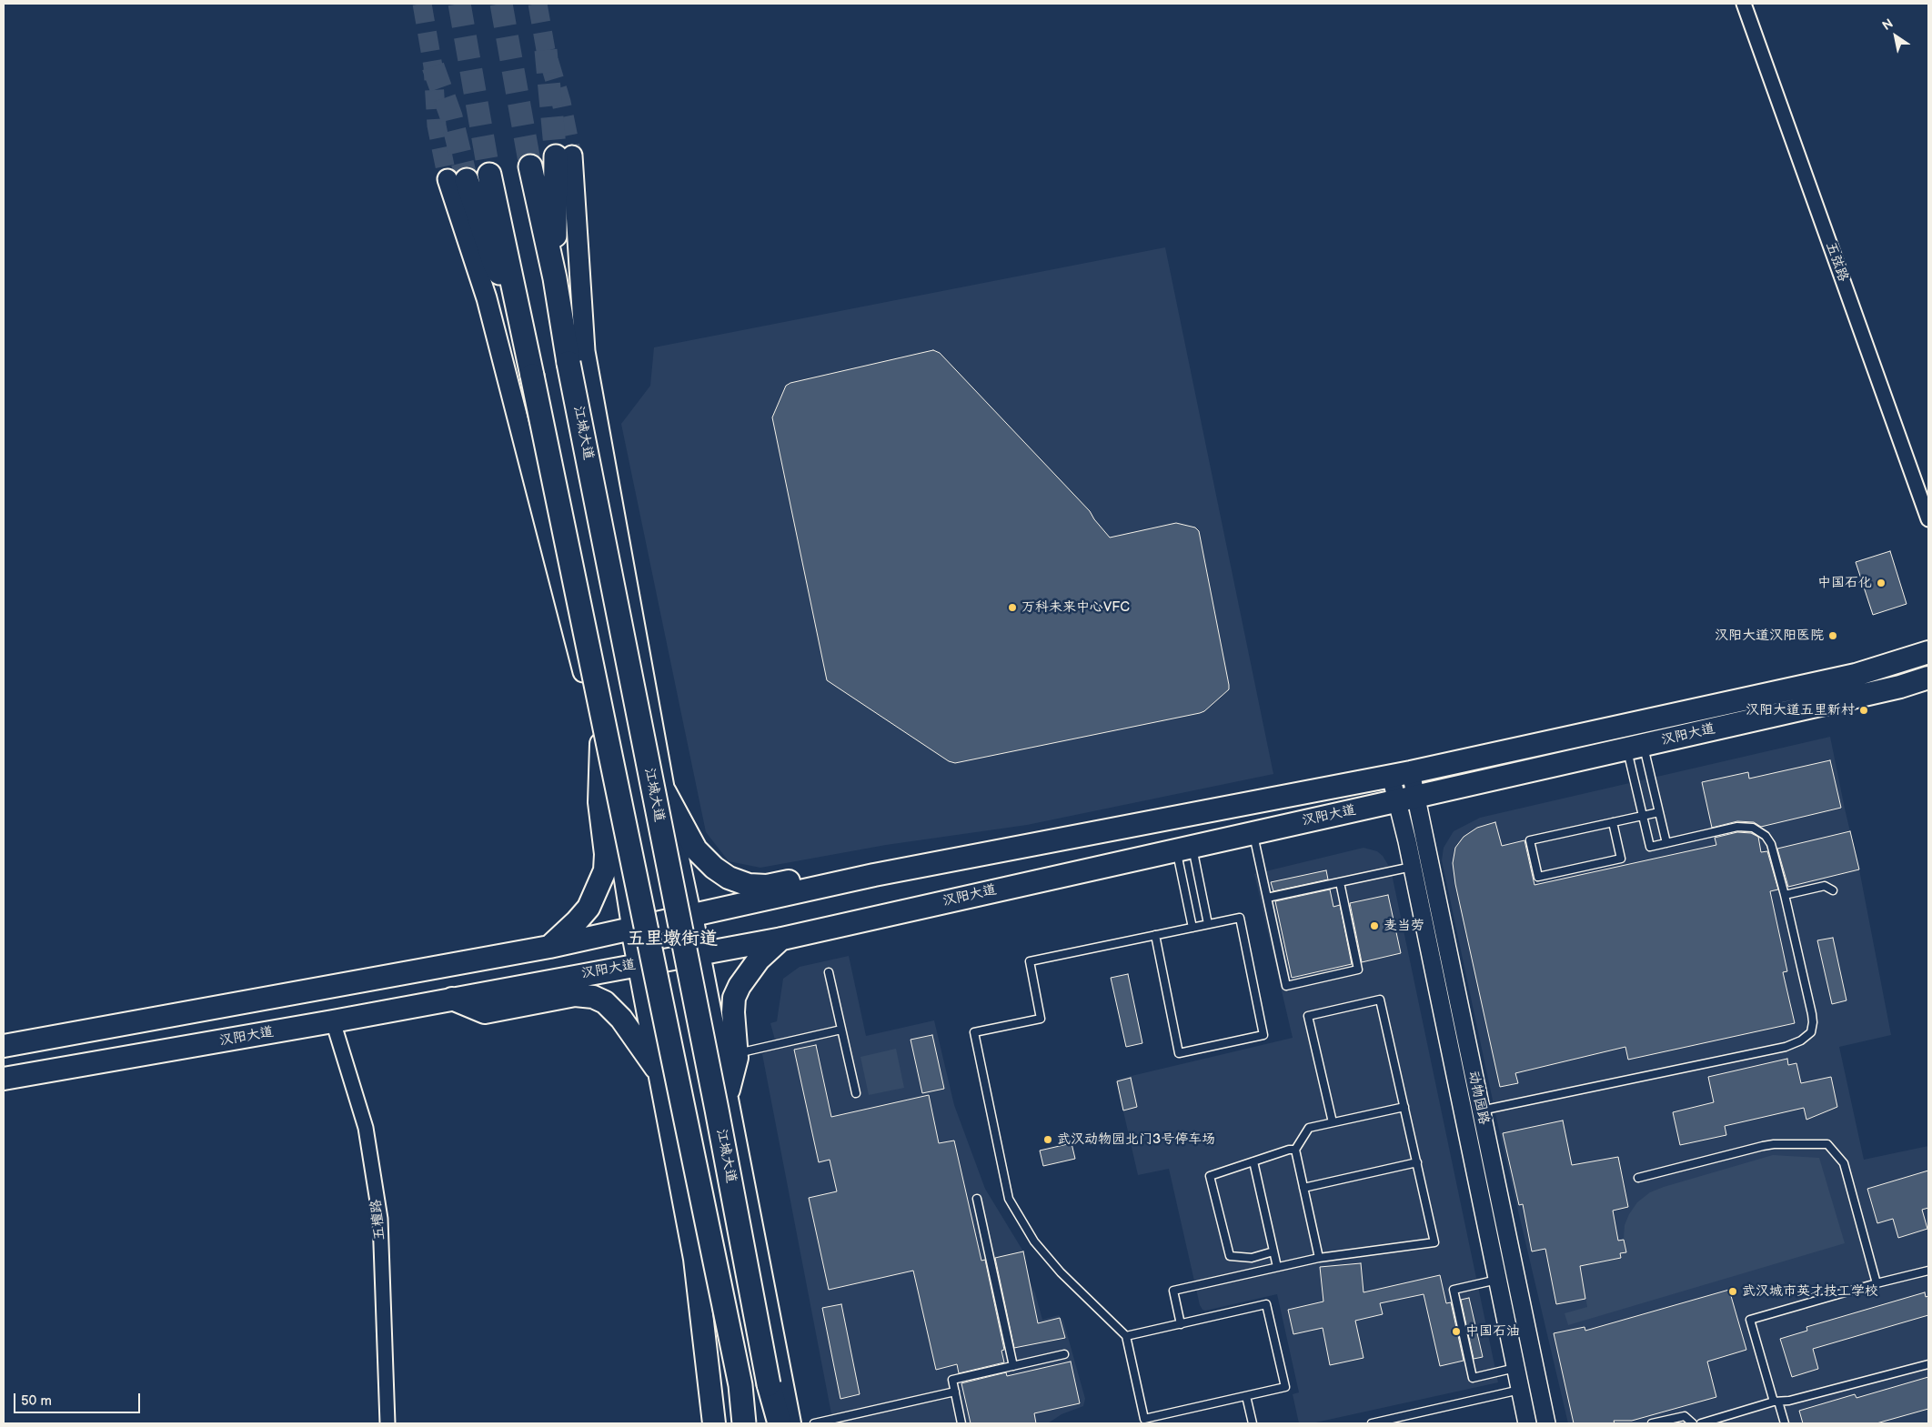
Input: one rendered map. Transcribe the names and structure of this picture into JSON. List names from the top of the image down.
{
  "streets": {
    "highway": ["江城大道"],
    "main road": ["汉阳大道"],
    "street": ["五弦路", "动物园路", "五檀路"]
  },
  "crossings": [
    ["江城大道", "汉阳大道"],
    ["汉阳大道", "动物园路"],
    ["汉阳大道", "五檀路"]
  ],
  "districts": ["五里墩街道"],
  "places": [
    "中国石化",
    "万科未来中心VFC",
    "汉阳大道汉阳医院",
    "汉阳大道五里新村",
    "麦当劳",
    "武汉动物园北门3号停车场",
    "武汉城市英才技工学校",
    "中国石油"
  ],
  "scale_bar": "50 m",
  "north": "top left"
}
